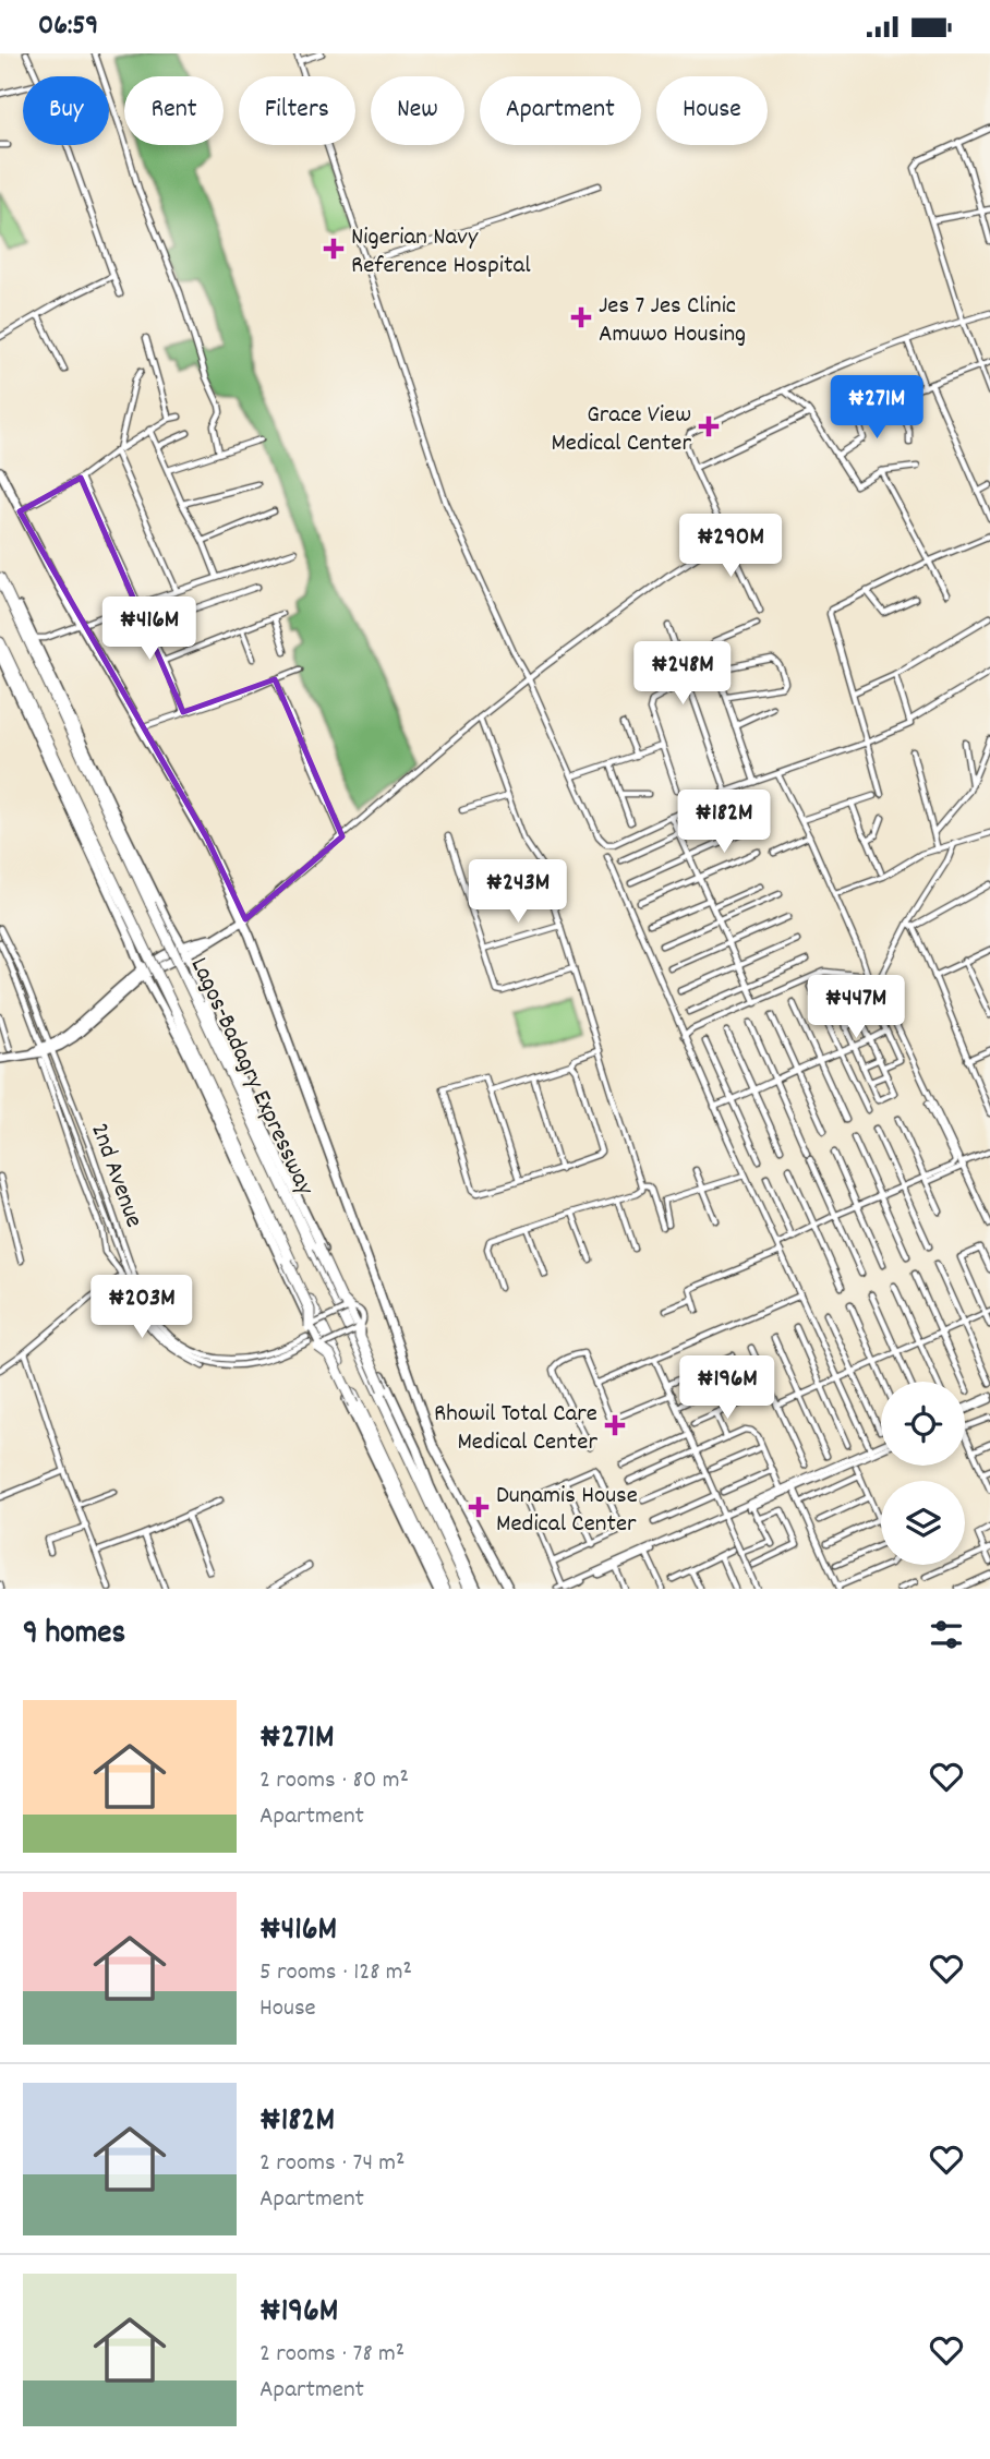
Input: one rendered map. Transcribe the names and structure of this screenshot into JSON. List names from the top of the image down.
{
  "streets": {
    "highway": ["Lagos-Badagry Expressway"],
    "street": ["2nd Avenue"]
  },
  "places": {
    "health": [
      "Nigerian Navy Reference Hospital",
      "Jes 7 Jes Clinic Amuwo Housing",
      "Grace View Medical Center",
      "Rhowil Total Care Medical Center",
      "Dunamis House Medical Center"
    ]
  },
  "page": {
    "status": "06:59",
    "chip": [
      "Buy",
      "Rent",
      "Filters",
      "New",
      "Apartment",
      "House"
    ],
    "price": [
      "₦271M",
      "₦290M",
      "₦416M",
      "₦248M",
      "₦182M",
      "₦243M",
      "₦447M",
      "₦203M",
      "₦196M"
    ],
    "heading": "9 homes",
    "list": [
      {
        "name": "₦271M",
        "note": "2 rooms · 80 m² · Apartment"
      },
      {
        "name": "₦416M",
        "note": "5 rooms · 128 m² · House"
      },
      {
        "name": "₦182M",
        "note": "2 rooms · 74 m² · Apartment"
      },
      {
        "name": "₦196M",
        "note": "2 rooms · 78 m² · Apartment"
      }
    ]
  }
}
